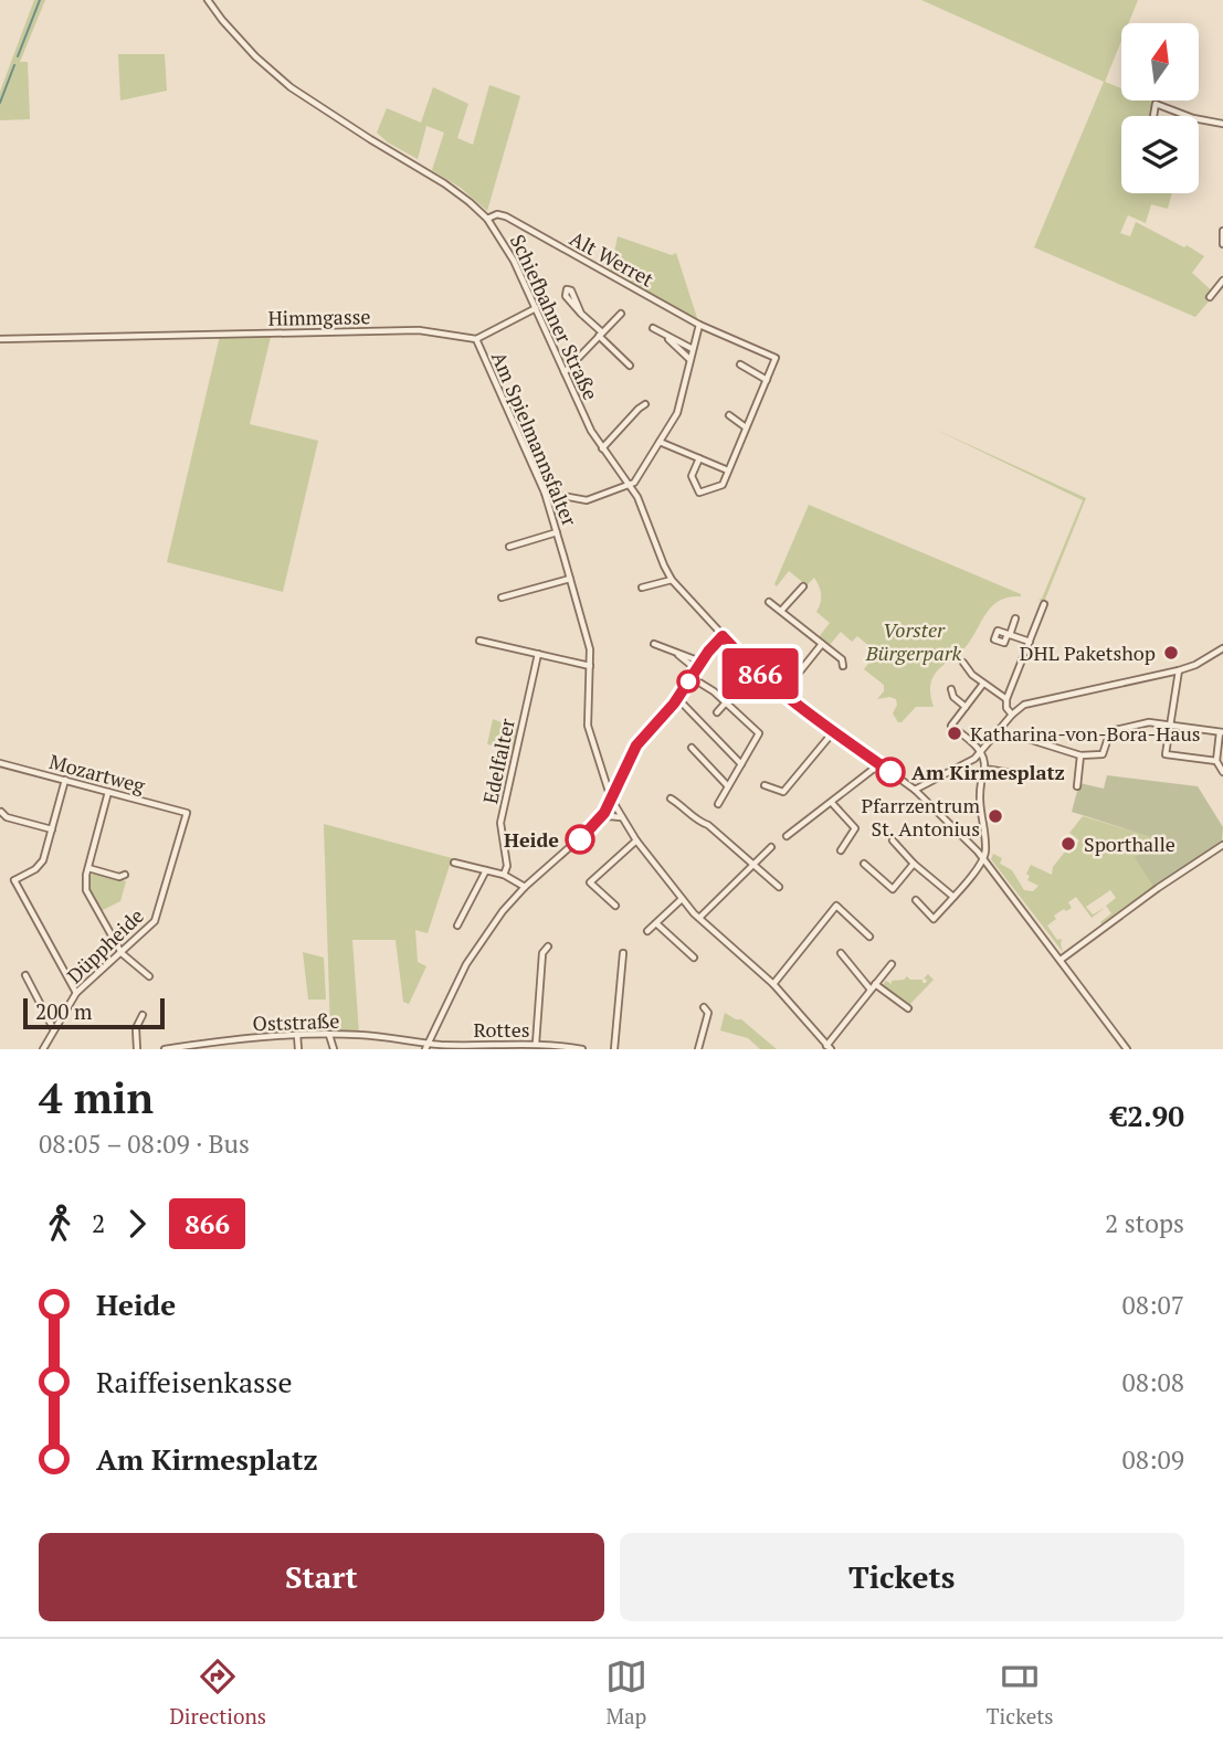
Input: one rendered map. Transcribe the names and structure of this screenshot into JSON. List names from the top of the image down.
{
  "streets": {
    "street": [
      "Alt Werret",
      "Himmgasse",
      "Schiefbahner Straße",
      "Am Spielmannsfalter",
      "Edelfalter",
      "Mozartweg",
      "Düppheide",
      "Oststraße",
      "Rottes"
    ]
  },
  "crossings": [
    ["Alt Werret", "Schiefbahner Straße"],
    ["Himmgasse", "Am Spielmannsfalter"],
    ["Mozartweg", "Düppheide"],
    ["Oststraße", "Rottes"]
  ],
  "parks": ["Vorster Bürgerpark"],
  "places": [
    "DHL Paketshop",
    "Katharina-von-Bora-Haus",
    "Am Kirmesplatz",
    "Pfarrzentrum St. Antonius",
    "Heide",
    "Sporthalle"
  ],
  "lines": ["bus line 866"],
  "scale_bar": "200 m",
  "north": "top",
  "page": {
    "on_map": "866",
    "scale": "200 m",
    "heading": ["4 min", "08:05 – 08:09 · Bus", "€2.90"],
    "legs": ["2", "866", "2 stops"],
    "list": [
      {
        "name": "Heide",
        "value": "08:07"
      },
      {
        "name": "Raiffeisenkasse",
        "value": "08:08"
      },
      {
        "name": "Am Kirmesplatz",
        "value": "08:09"
      }
    ],
    "buttons": ["Start", "Tickets"],
    "tabs": ["Directions", "Map", "Tickets"]
  }
}
